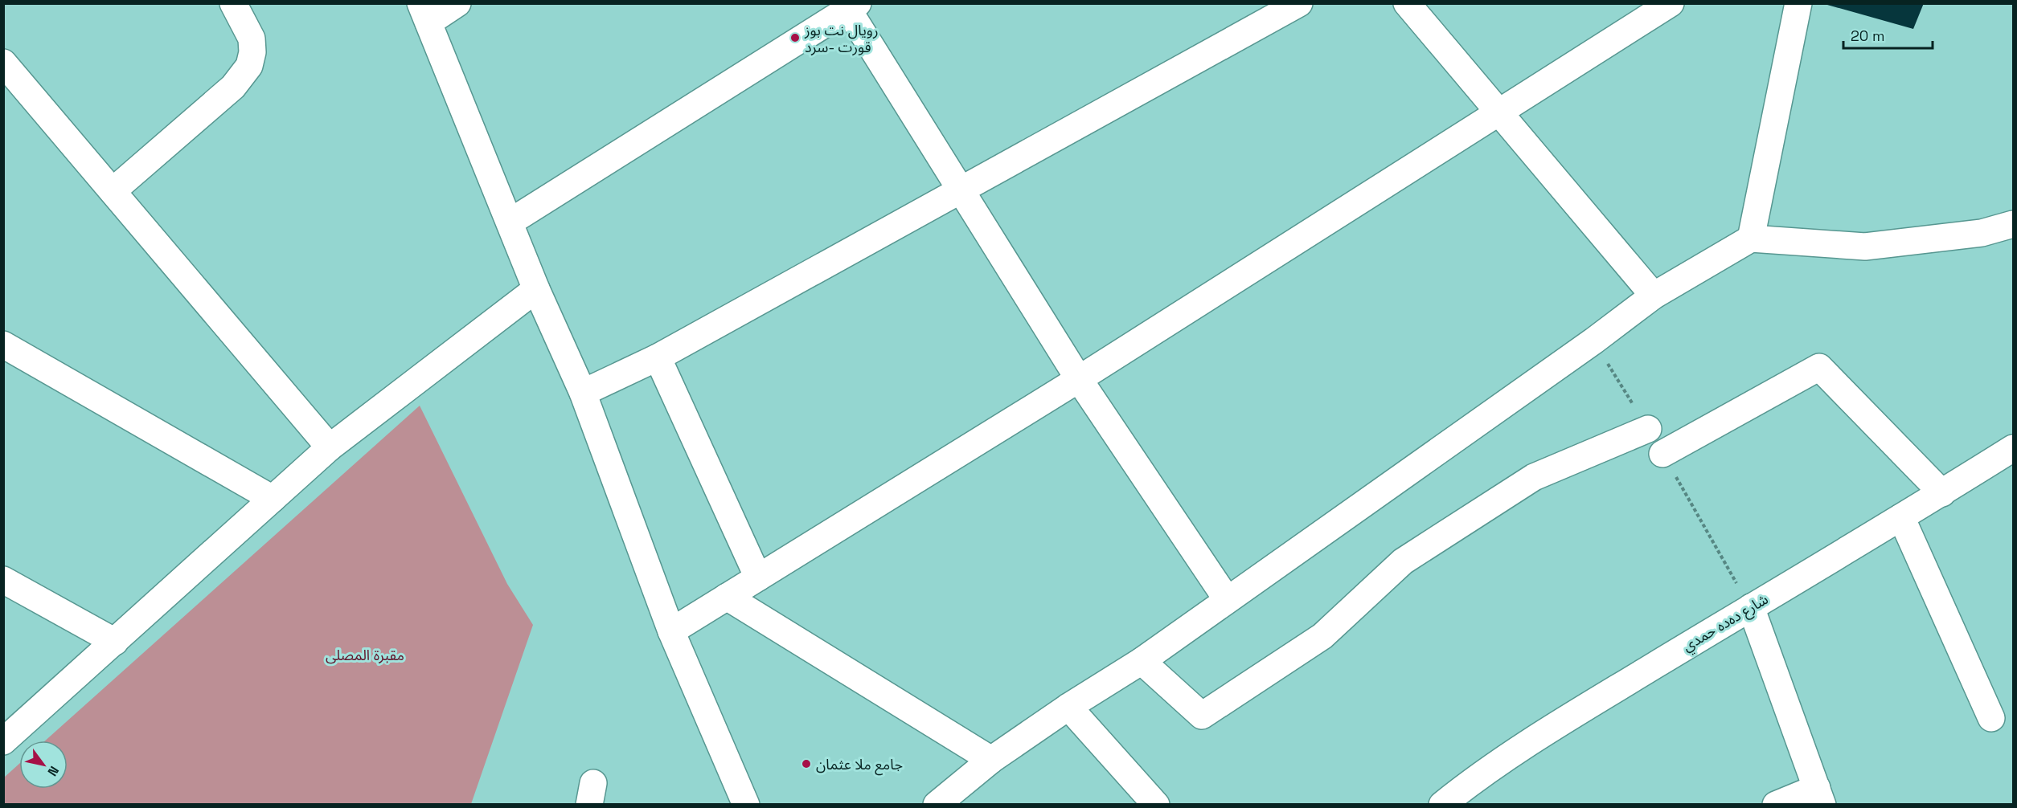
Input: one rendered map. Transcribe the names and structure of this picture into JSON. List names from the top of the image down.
{
  "streets": {
    "street": ["شارع دەدە حمدي"]
  },
  "parks": ["مقبرة المصلى"],
  "places": ["رويال نت بوز قورت -سرد", "جامع ملا عثمان"],
  "scale_bar": "20 m",
  "north": "bottom right"
}
